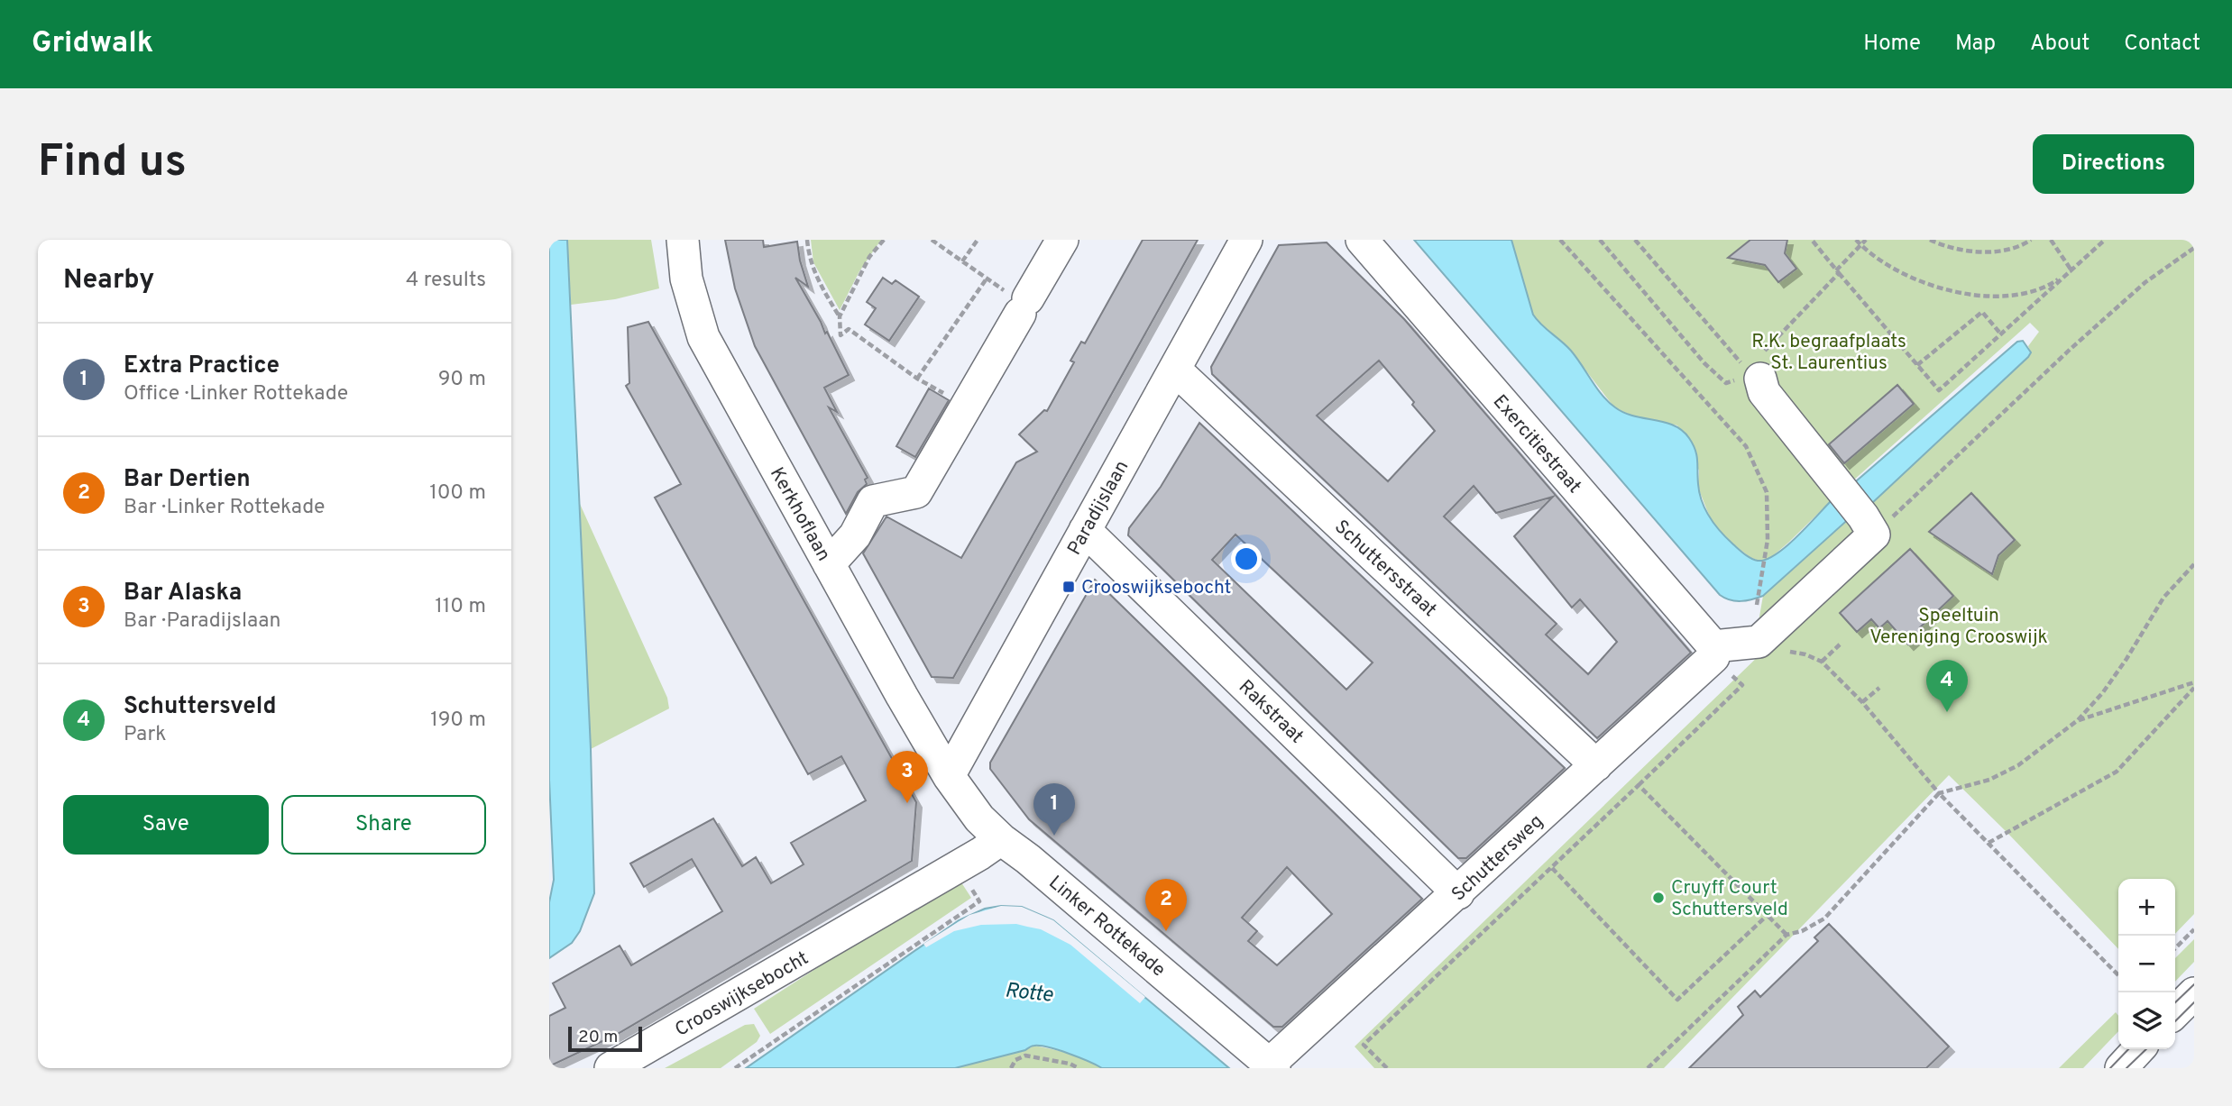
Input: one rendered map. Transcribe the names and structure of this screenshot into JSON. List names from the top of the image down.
{
  "streets": {
    "street": [
      "Exercitiestraat",
      "Paradijslaan",
      "Kerkhoflaan",
      "Schuttersstraat",
      "Rakstraat",
      "Schuttersweg",
      "Linker Rottekade",
      "Crooswijksebocht"
    ]
  },
  "crossings": [
    ["Exercitiestraat", "Schuttersweg"],
    ["Paradijslaan", "Kerkhoflaan"],
    ["Paradijslaan", "Schuttersstraat"],
    ["Paradijslaan", "Rakstraat"],
    ["Paradijslaan", "Linker Rottekade"],
    ["Kerkhoflaan", "Linker Rottekade"],
    ["Schuttersstraat", "Schuttersweg"],
    ["Rakstraat", "Schuttersweg"],
    ["Schuttersweg", "Linker Rottekade"],
    ["Linker Rottekade", "Crooswijksebocht"]
  ],
  "water": ["Rotte"],
  "parks": ["R.K. begraafplaats St. Laurentius", "Speeltuin Vereniging Crooswijk"],
  "places": {
    "transit": ["Crooswijksebocht"],
    "other": ["Cruyff Court Schuttersveld"]
  },
  "scale_bar": "20 m",
  "page": {
    "header": "Gridwalk",
    "nav": [
      "Home",
      "Map",
      "About",
      "Contact"
    ],
    "buttons": [
      "Directions",
      ["Save", "Share"]
    ],
    "title": "Find us",
    "heading": ["Nearby", "4 results"],
    "list": [
      {
        "mark": "1",
        "name": "Extra Practice",
        "note": "Office · Linker Rottekade",
        "value": "90 m"
      },
      {
        "mark": "2",
        "name": "Bar Dertien",
        "note": "Bar · Linker Rottekade",
        "value": "100 m"
      },
      {
        "mark": "3",
        "name": "Bar Alaska",
        "note": "Bar · Paradijslaan",
        "value": "110 m"
      },
      {
        "mark": "4",
        "name": "Schuttersveld",
        "note": "Park",
        "value": "190 m"
      }
    ],
    "pins": [
      "4",
      "3",
      "1",
      "2"
    ],
    "map_buttons": ["+", "−"],
    "scale": "20 m"
  }
}
